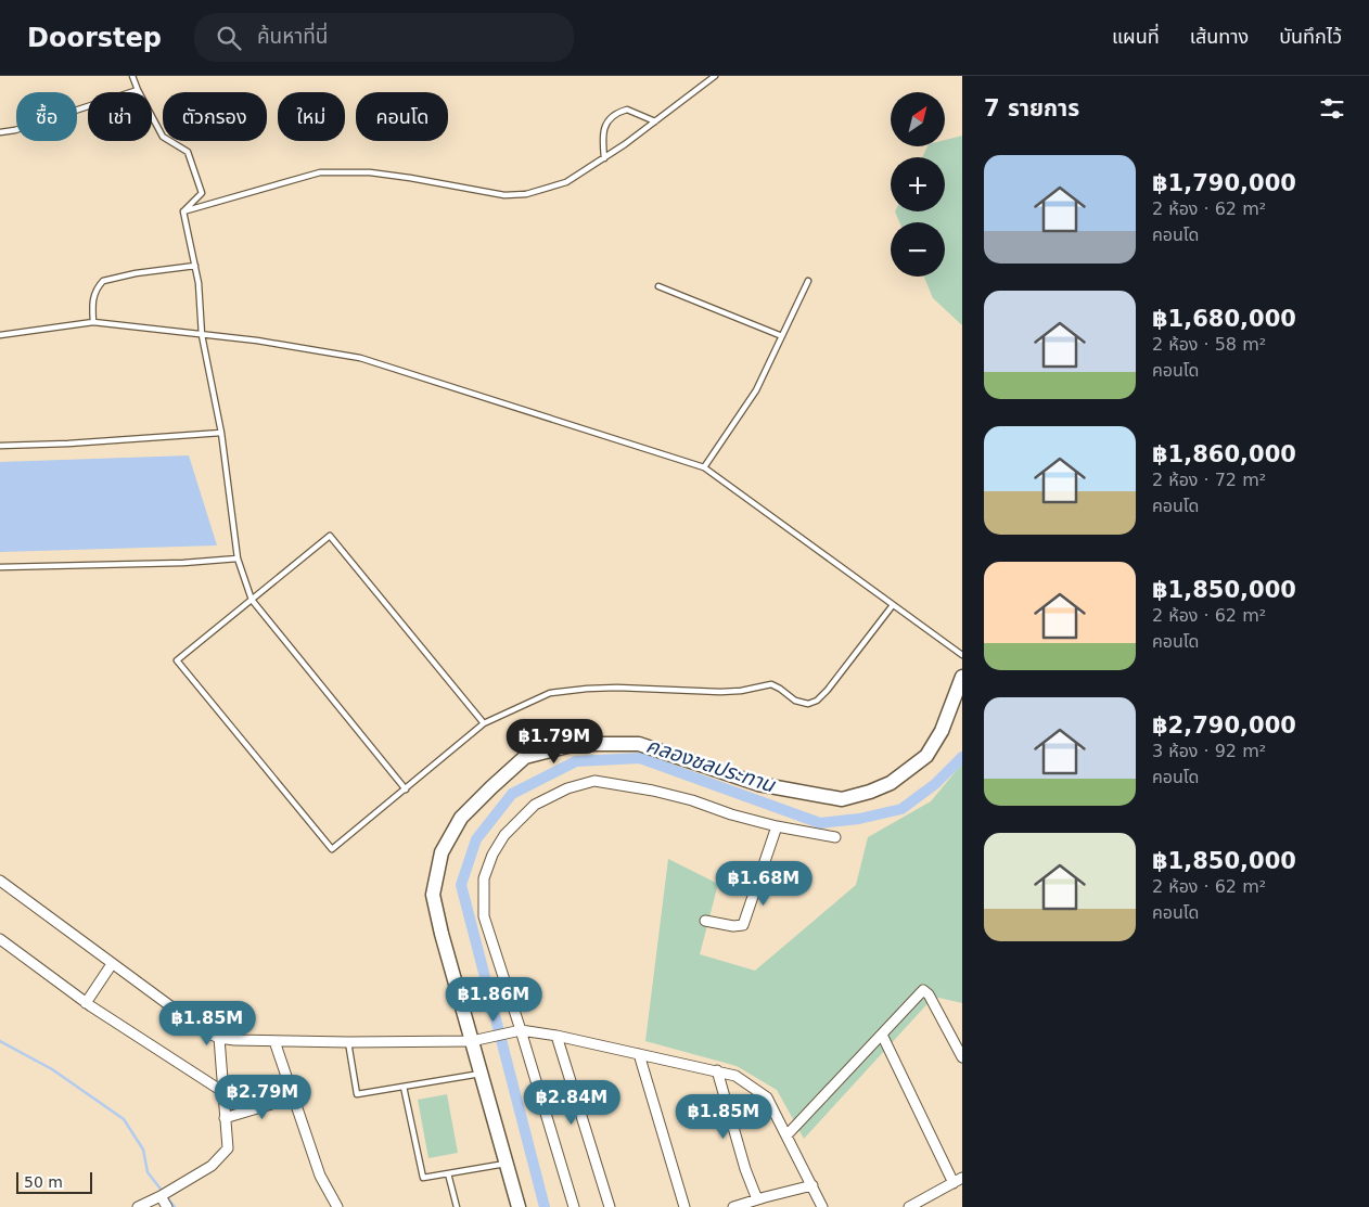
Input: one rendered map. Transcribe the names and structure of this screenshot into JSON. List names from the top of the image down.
{
  "water": ["คลองชลประทาน"],
  "scale_bar": "50 m",
  "north": "top right",
  "page": {
    "header": "Doorstep",
    "search": "ค้นหาที่นี่",
    "nav": ["แผนที่", "เส้นทาง", "บันทึกไว้"],
    "heading": "7 รายการ",
    "map_buttons": ["+", "−"],
    "chip": [
      "ซื้อ",
      "เช่า",
      "ตัวกรอง",
      "ใหม่",
      "คอนโด"
    ],
    "list": [
      {
        "name": "฿1,790,000",
        "note": "2 ห้อง · 62 m² · คอนโด"
      },
      {
        "name": "฿1,680,000",
        "note": "2 ห้อง · 58 m² · คอนโด"
      },
      {
        "name": "฿1,860,000",
        "note": "2 ห้อง · 72 m² · คอนโด"
      },
      {
        "name": "฿1,850,000",
        "note": "2 ห้อง · 62 m² · คอนโด"
      },
      {
        "name": "฿2,790,000",
        "note": "3 ห้อง · 92 m² · คอนโด"
      },
      {
        "name": "฿1,850,000",
        "note": "2 ห้อง · 62 m² · คอนโด"
      }
    ],
    "price": [
      "฿1.79M",
      "฿1.68M",
      "฿1.86M",
      "฿1.85M",
      "฿2.79M",
      "฿2.84M",
      "฿1.85M"
    ],
    "scale": "50 m"
  }
}
